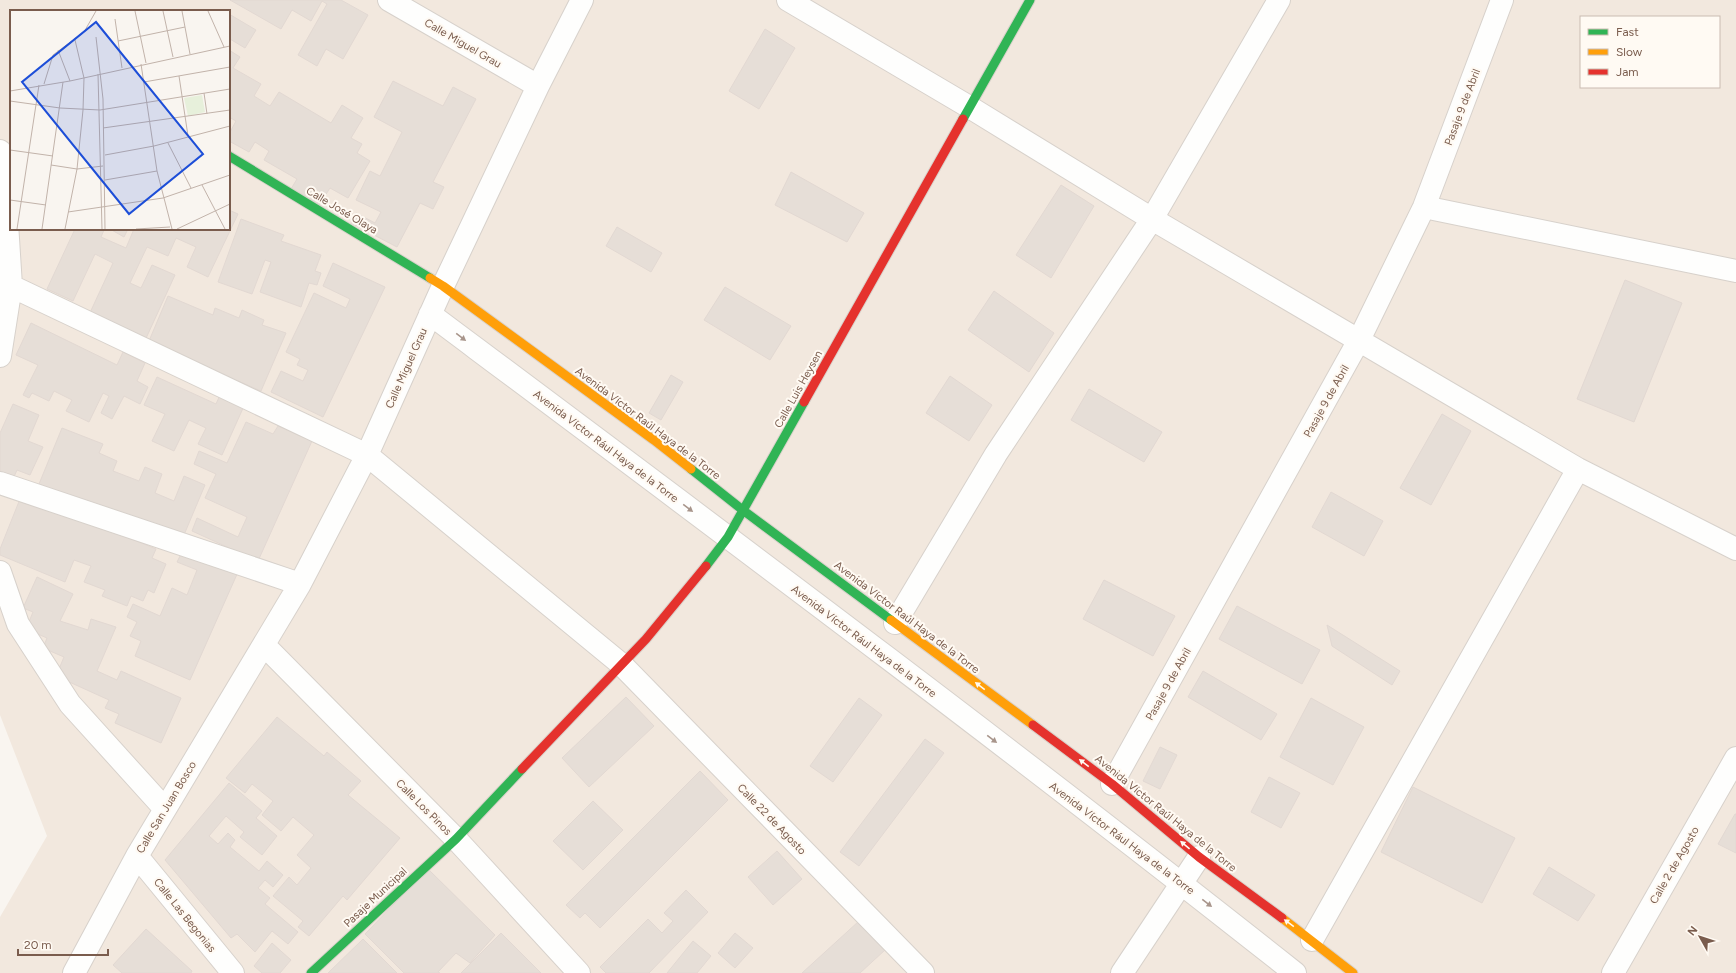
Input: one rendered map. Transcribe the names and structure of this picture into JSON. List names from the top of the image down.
{
  "streets": {
    "street": [
      "Calle Miguel Grau",
      "Pasaje 9 de Abril",
      "Calle José Olaya",
      "Calle Luis Heysen",
      "Avenida Víctor Raúl Haya de la Torre",
      "Avenida Víctor Rául Haya de la Torre",
      "Calle San Juan Bosco",
      "Calle Los Pinos",
      "Calle 22 de Agosto",
      "Calle 2 de Agosto",
      "Pasaje Municipal",
      "Calle Las Begonias"
    ]
  },
  "crossings": [
    ["Calle Miguel Grau", "Calle José Olaya"],
    ["Calle Miguel Grau", "Avenida Víctor Raúl Haya de la Torre"],
    ["Calle Miguel Grau", "Avenida Víctor Rául Haya de la Torre"],
    ["Calle Miguel Grau", "Calle San Juan Bosco"],
    ["Calle Miguel Grau", "Calle Los Pinos"],
    ["Calle Miguel Grau", "Calle 22 de Agosto"],
    ["Pasaje 9 de Abril", "Avenida Víctor Raúl Haya de la Torre"],
    ["Calle José Olaya", "Avenida Víctor Raúl Haya de la Torre"],
    ["Calle Luis Heysen", "Avenida Víctor Raúl Haya de la Torre"],
    ["Calle Luis Heysen", "Avenida Víctor Rául Haya de la Torre"],
    ["Calle Luis Heysen", "Calle 22 de Agosto"],
    ["Calle Luis Heysen", "Pasaje Municipal"],
    ["Calle San Juan Bosco", "Calle Los Pinos"],
    ["Calle San Juan Bosco", "Calle Las Begonias"],
    ["Calle Los Pinos", "Pasaje Municipal"],
    ["Calle 22 de Agosto", "Pasaje Municipal"]
  ],
  "one_way": ["Avenida Víctor Raúl Haya de la Torre", "Avenida Víctor Rául Haya de la Torre"],
  "legend": ["Fast", "Slow", "Jam"],
  "scale_bar": "20 m",
  "north": "top left"
}
